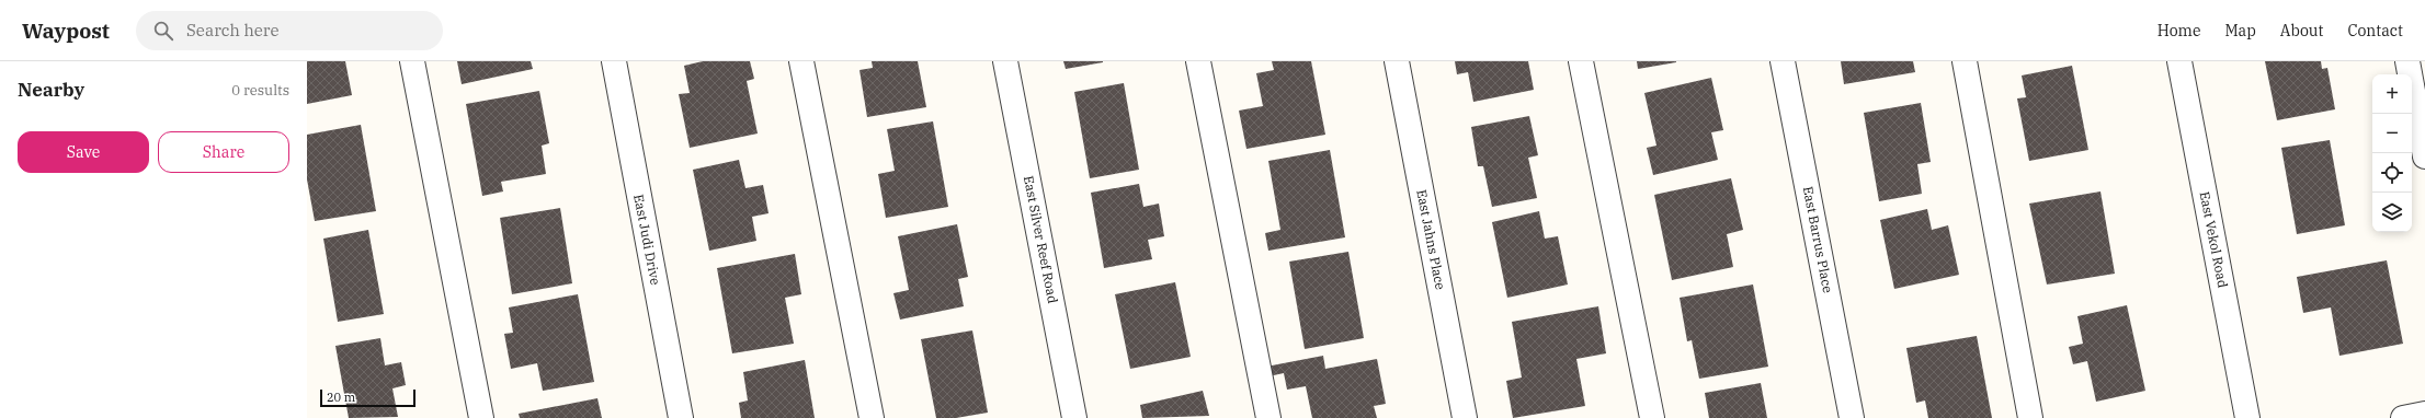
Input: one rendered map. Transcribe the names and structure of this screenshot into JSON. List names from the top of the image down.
{
  "streets": {
    "street": [
      "East Judi Drive",
      "East Silver Reef Road",
      "East Jahns Place",
      "East Barrus Place",
      "East Vekol Road"
    ]
  },
  "scale_bar": "20 m",
  "page": {
    "header": "Waypost",
    "search": "Search here",
    "nav": [
      "Home",
      "Map",
      "About",
      "Contact"
    ],
    "heading": ["Nearby", "0 results"],
    "map_buttons": ["+", "−"],
    "buttons": ["Save", "Share"],
    "scale": "20 m"
  }
}
